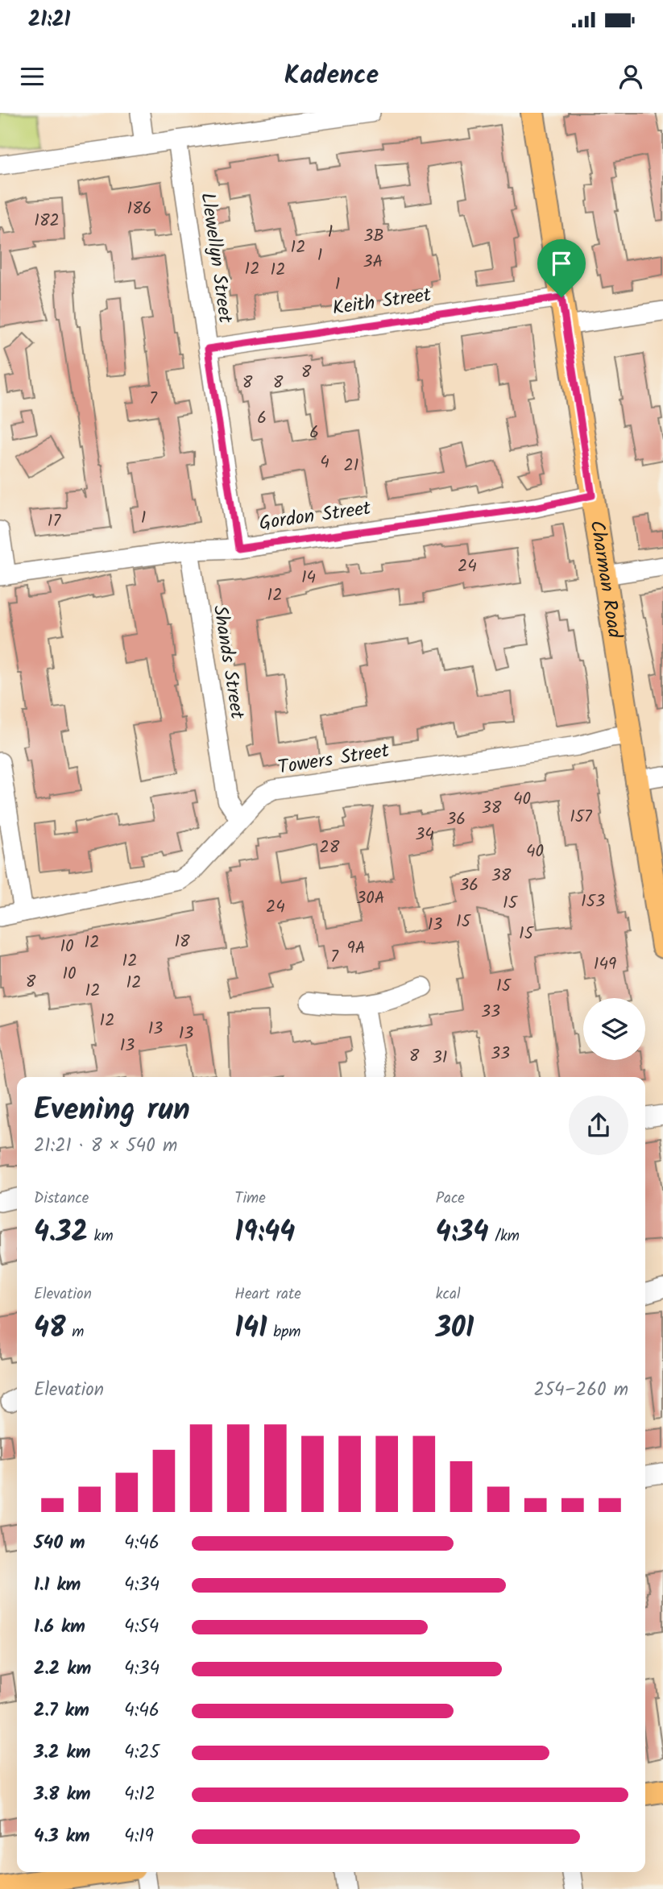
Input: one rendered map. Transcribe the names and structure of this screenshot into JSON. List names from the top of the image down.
{
  "streets": {
    "main road": ["Charman Road"],
    "street": [
      "Llewellyn Street",
      "Keith Street",
      "Gordon Street",
      "Shands Street",
      "Towers Street"
    ]
  },
  "crossings": [
    ["Llewellyn Street", "Keith Street"],
    ["Llewellyn Street", "Gordon Street"],
    ["Keith Street", "Charman Road"],
    ["Gordon Street", "Charman Road"],
    ["Gordon Street", "Shands Street"],
    ["Charman Road", "Towers Street"],
    ["Shands Street", "Towers Street"]
  ],
  "house_numbers": [
    "186",
    "182",
    "1",
    "3B",
    "12",
    "1",
    "3A",
    "12",
    "12",
    "1",
    "8",
    "8",
    "8",
    "7",
    "6",
    "6",
    "4",
    "21",
    "1",
    "17",
    "24",
    "14",
    "12",
    "40",
    "38",
    "157",
    "36",
    "34",
    "28",
    "40",
    "38",
    "36",
    "30A",
    "153",
    "15",
    "24",
    "15",
    "13",
    "15",
    "18",
    "12",
    "10",
    "9A",
    "7",
    "12",
    "149",
    "10",
    "8",
    "12",
    "15",
    "12",
    "33",
    "12",
    "13",
    "13",
    "13",
    "33",
    "8",
    "31"
  ],
  "page": {
    "status": "21:21",
    "header": "Kadence",
    "heading": ["Evening run", "21:21 · 8 × 540 m"],
    "stats": [
      ["Distance", "4.32 km"],
      ["Time", "19:44"],
      ["Pace", "4:34 /km"],
      ["Elevation", "48 m"],
      ["Heart rate", "141 bpm"],
      ["kcal", "301"]
    ],
    "chart": ["Elevation", "254–260 m"],
    "list": [
      {
        "name": "540 m",
        "note": "4:46"
      },
      {
        "name": "1.1 km",
        "note": "4:34"
      },
      {
        "name": "1.6 km",
        "note": "4:54"
      },
      {
        "name": "2.2 km",
        "note": "4:34"
      },
      {
        "name": "2.7 km",
        "note": "4:46"
      },
      {
        "name": "3.2 km",
        "note": "4:25"
      },
      {
        "name": "3.8 km",
        "note": "4:12"
      },
      {
        "name": "4.3 km",
        "note": "4:19"
      }
    ]
  }
}
